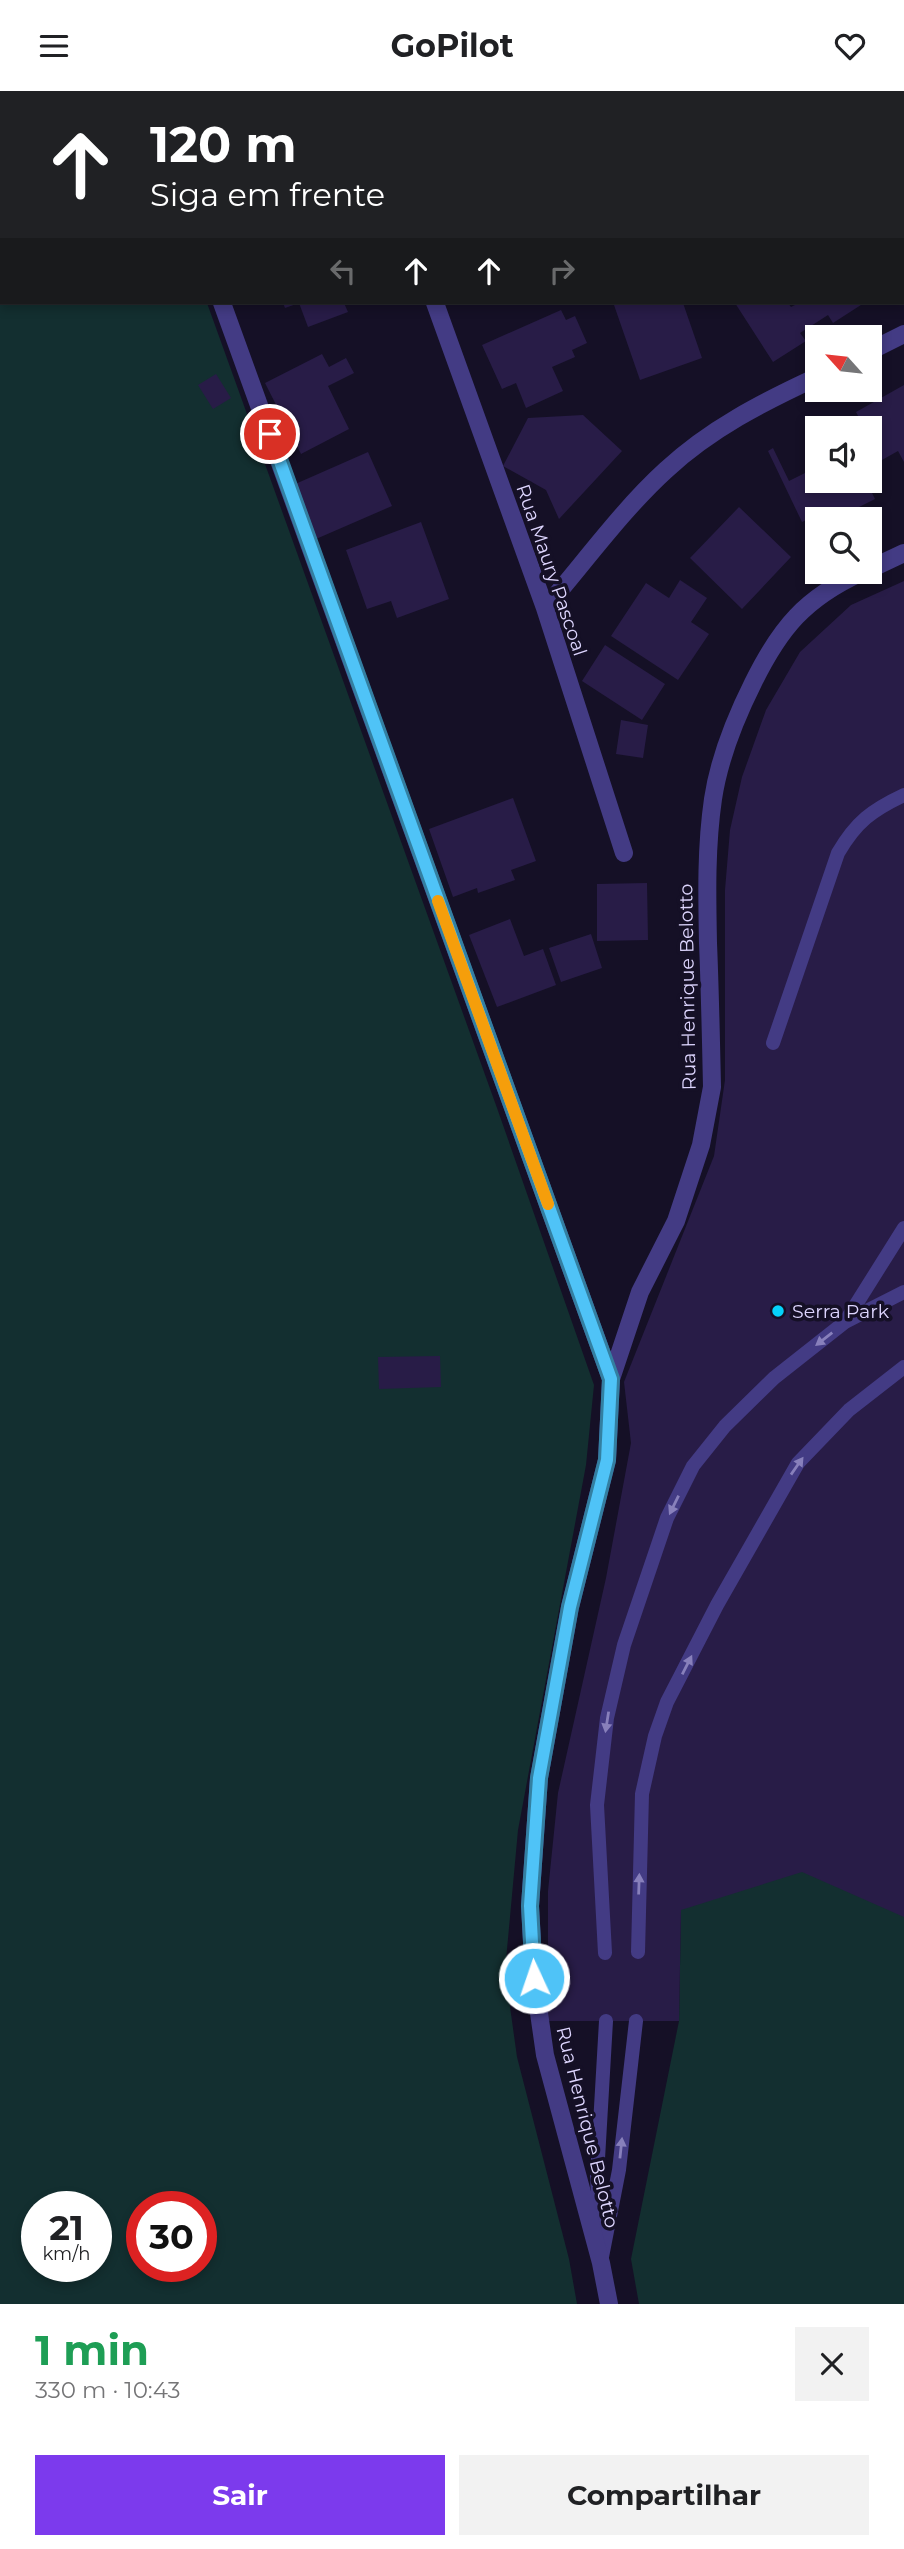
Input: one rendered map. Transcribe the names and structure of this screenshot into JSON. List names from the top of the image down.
{
  "streets": {
    "street": ["Rua Maury Pascoal", "Rua Henrique Belotto"]
  },
  "places": ["Serra Park"],
  "north": "top left",
  "page": {
    "header": "GoPilot",
    "turn": ["120 m", "Siga em frente"],
    "speed": "21 km/h",
    "limit": "30",
    "heading": ["1 min", "330 m · 10:43"],
    "buttons": ["Sair", "Compartilhar"]
  }
}
